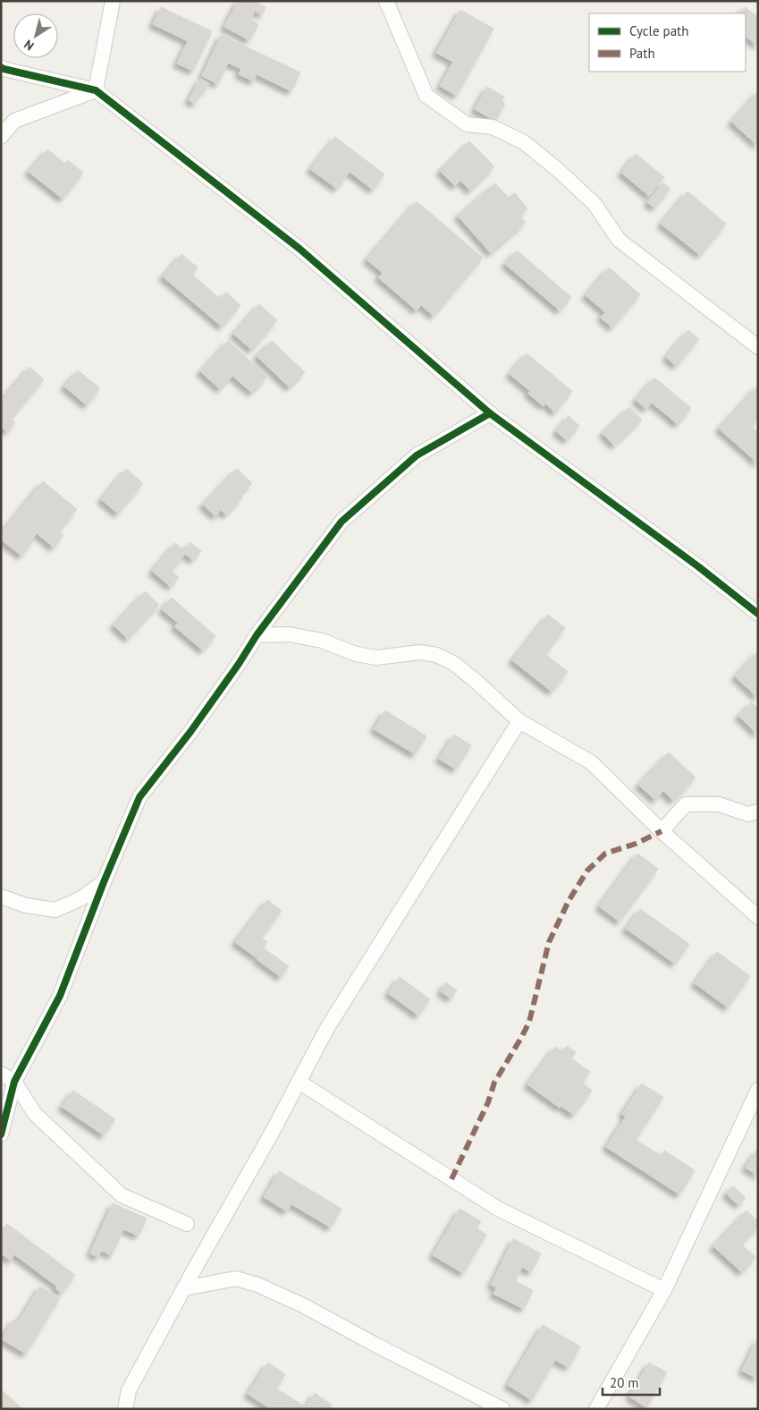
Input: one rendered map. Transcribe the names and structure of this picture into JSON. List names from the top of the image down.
{
  "legend": ["Cycle path", "Path"],
  "scale_bar": "20 m",
  "north": "bottom left"
}
